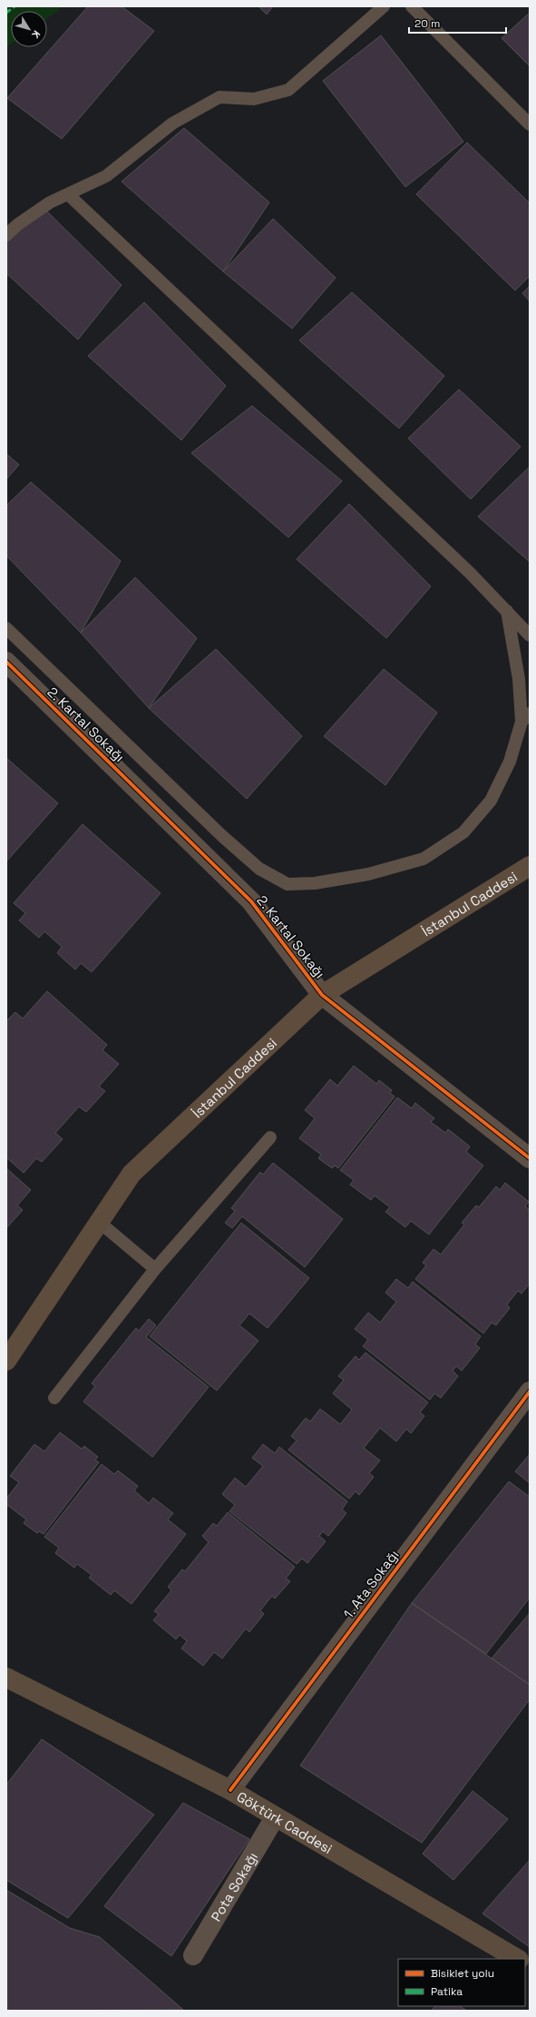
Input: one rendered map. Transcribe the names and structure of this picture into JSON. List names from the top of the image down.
{
  "streets": {
    "main road": ["İstanbul Caddesi", "Göktürk Caddesi"],
    "street": ["2. Kartal Sokağı", "1. Ata Sokağı", "Pota Sokağı"]
  },
  "crossings": [
    ["2. Kartal Sokağı", "İstanbul Caddesi"],
    ["1. Ata Sokağı", "Göktürk Caddesi"],
    ["Göktürk Caddesi", "Pota Sokağı"]
  ],
  "legend": ["Bisiklet yolu", "Patika"],
  "scale_bar": "20 m",
  "north": "bottom right"
}
